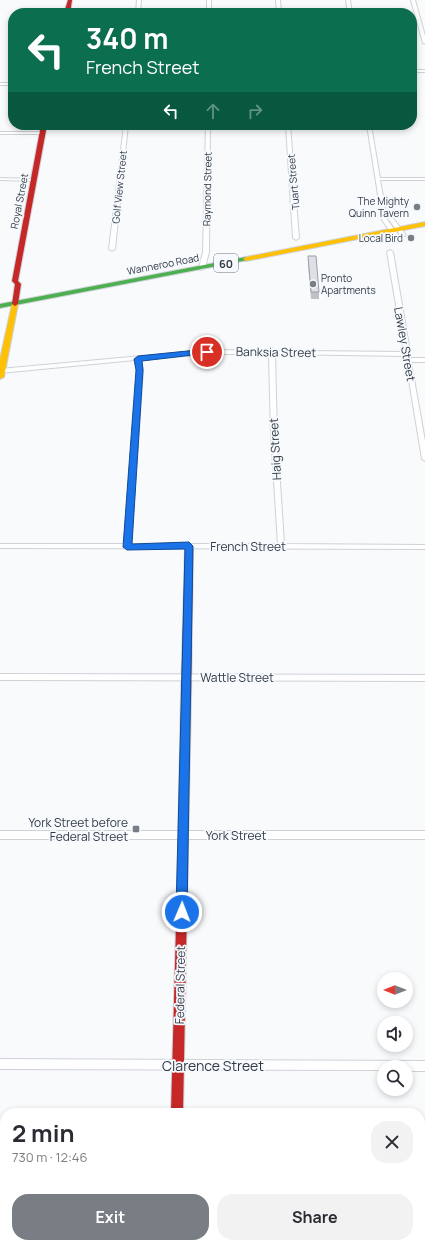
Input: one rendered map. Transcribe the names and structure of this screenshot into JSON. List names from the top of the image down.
{
  "streets": {
    "main road": [
      "Royal Street",
      "60",
      "Wanneroo Road",
      "Federal Street"
    ],
    "street": [
      "Tuart Street",
      "Golf View Street",
      "Raymond Street",
      "Lawley Street",
      "Banksia Street",
      "Haig Street",
      "French Street",
      "Wattle Street",
      "York Street",
      "Clarence Street"
    ]
  },
  "crossings": [
    ["Raymond Street", "Wanneroo Road"],
    ["Royal Street", "Wanneroo Road"],
    ["Royal Street", "Banksia Street"],
    ["Lawley Street", "Banksia Street"],
    ["Banksia Street", "Haig Street"],
    ["Haig Street", "French Street"],
    ["French Street", "Federal Street"],
    ["Wattle Street", "Federal Street"],
    ["York Street", "Federal Street"],
    ["Federal Street", "Clarence Street"]
  ],
  "places": {
    "other": ["The Mighty Quinn Tavern", "Local Bird", "Pronto Apartments"],
    "transit": ["York Street before Federal Street"]
  },
  "north": "left",
  "page": {
    "turn": ["340 m", "French Street"],
    "heading": ["2 min", "730 m · 12:46"],
    "buttons": ["Exit", "Share"]
  }
}
